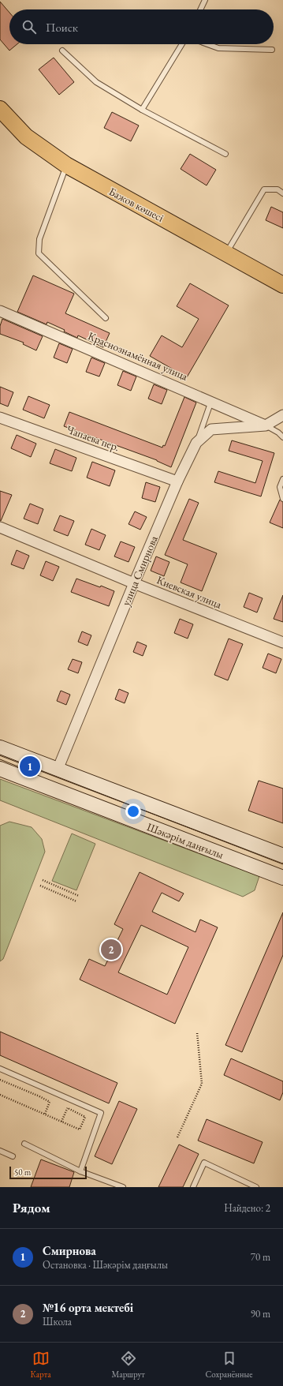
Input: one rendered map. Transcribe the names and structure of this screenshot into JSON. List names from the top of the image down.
{
  "streets": {
    "main road": ["Бажов көшесі", "улица Смирнова", "Шәкәрім даңғылы"],
    "street": ["Краснознамённая улица", "Чапаева пер.", "Киевская улица"]
  },
  "crossings": [
    ["Краснознамённая улица", "улица Смирнова"],
    ["Чапаева пер.", "улица Смирнова"],
    ["улица Смирнова", "Киевская улица"],
    ["улица Смирнова", "Шәкәрім даңғылы"]
  ],
  "scale_bar": "50 m",
  "page": {
    "search": "Поиск",
    "pins": ["1", "2"],
    "scale": "50 m",
    "heading": ["Рядом", "Найдено: 2"],
    "list": [
      {
        "mark": "1",
        "name": "Смирнова",
        "note": "Остановка · Шәкәрім даңғылы",
        "value": "70 m"
      },
      {
        "mark": "2",
        "name": "№16 орта мектебі",
        "note": "Школа",
        "value": "90 m"
      }
    ],
    "nav": ["Карта", "Маршрут", "Сохранённые"]
  }
}
